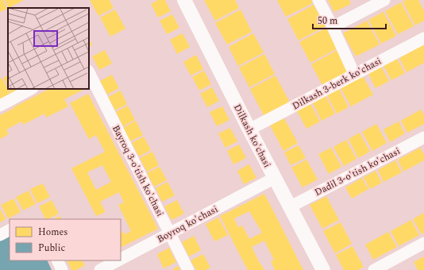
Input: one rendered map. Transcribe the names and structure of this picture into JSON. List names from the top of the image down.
{
  "streets": {
    "street": [
      "Dilkash 3-berk ko'chasi",
      "Dilkash ko'chasi",
      "Bayroq 3-o'tish ko'chasi",
      "Dadil 3-o'tish ko'chasi",
      "Boyroq ko'chasi"
    ]
  },
  "crossings": [
    ["Dilkash 3-berk ko'chasi", "Dilkash ko'chasi"],
    ["Dilkash ko'chasi", "Dadil 3-o'tish ko'chasi"],
    ["Dilkash ko'chasi", "Boyroq ko'chasi"],
    ["Bayroq 3-o'tish ko'chasi", "Boyroq ko'chasi"]
  ],
  "legend": ["Homes", "Public"],
  "scale_bar": "50 m"
}
